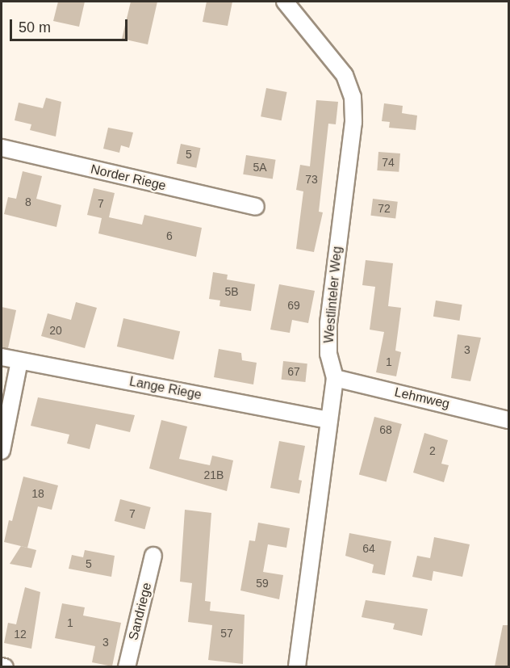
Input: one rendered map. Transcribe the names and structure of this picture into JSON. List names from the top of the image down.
{
  "streets": {
    "street": [
      "Norder Riege",
      "Westlinteler Weg",
      "Lange Riege",
      "Lehmweg",
      "Sandriege"
    ]
  },
  "crossings": [
    ["Westlinteler Weg", "Lange Riege"],
    ["Westlinteler Weg", "Lehmweg"]
  ],
  "house_numbers": [
    "5",
    "74",
    "5A",
    "73",
    "8",
    "7",
    "72",
    "6",
    "5B",
    "69",
    "20",
    "3",
    "1",
    "67",
    "68",
    "2",
    "21B",
    "18",
    "7",
    "64",
    "5",
    "59",
    "1",
    "57",
    "12",
    "3"
  ],
  "scale_bar": "50 m"
}
